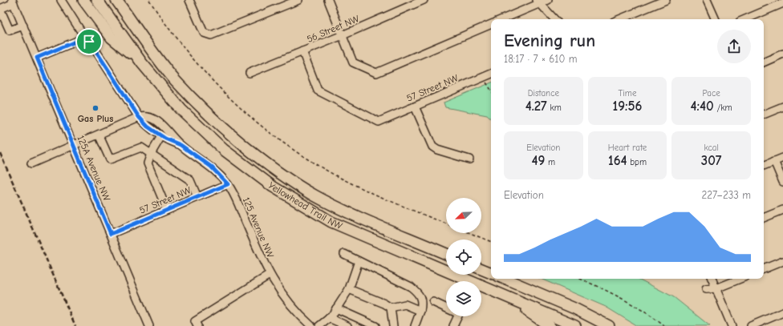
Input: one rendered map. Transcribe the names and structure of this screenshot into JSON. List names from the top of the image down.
{
  "streets": {
    "highway": ["Yellowhead Trail NW"],
    "street": [
      "56 Street NW",
      "57 Street NW",
      "125A Avenue NW",
      "125 Avenue NW"
    ]
  },
  "crossings": [
    ["56 Street NW", "57 Street NW"],
    ["57 Street NW", "125A Avenue NW"],
    ["57 Street NW", "125 Avenue NW"]
  ],
  "places": ["Gas Plus"],
  "north": "bottom left",
  "page": {
    "heading": ["Evening run", "18:17 · 7 × 610 m"],
    "stats": [
      ["Distance", "4.27 km"],
      ["Time", "19:56"],
      ["Pace", "4:40 /km"],
      ["Elevation", "49 m"],
      ["Heart rate", "164 bpm"],
      ["kcal", "307"]
    ],
    "chart": ["Elevation", "227–233 m"]
  }
}
